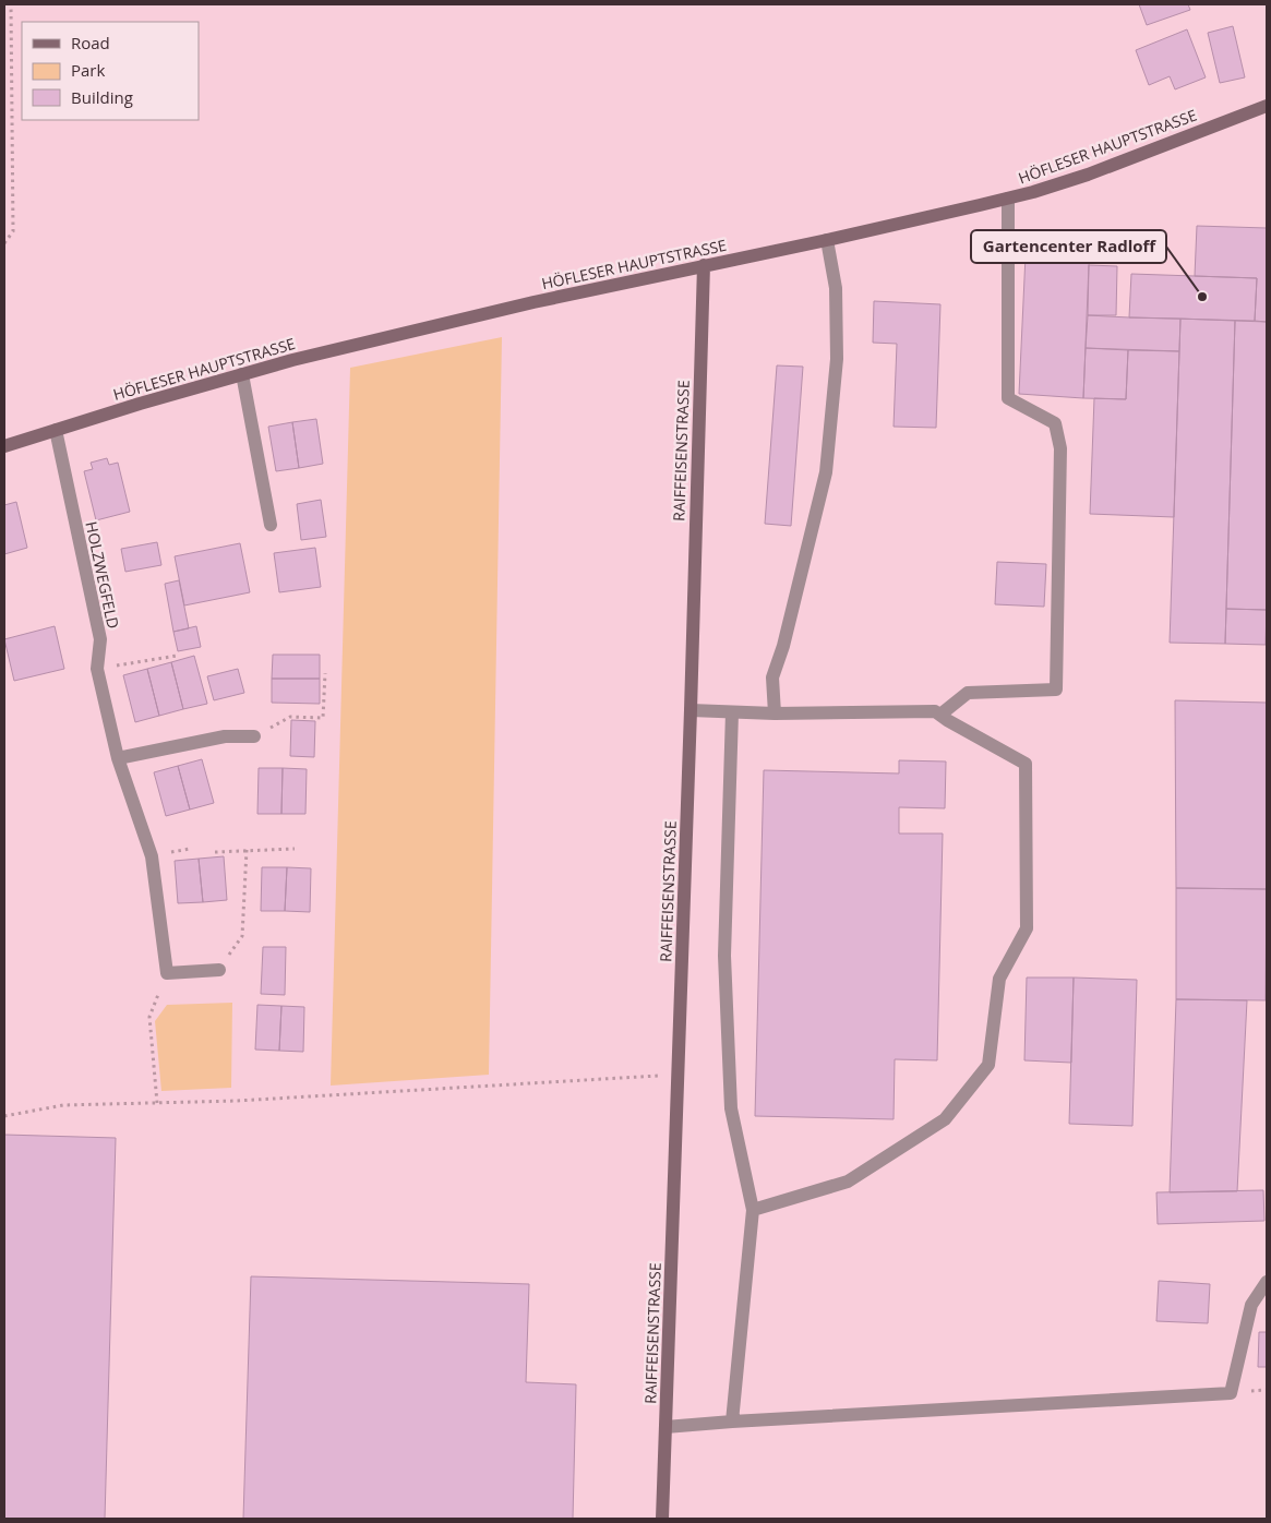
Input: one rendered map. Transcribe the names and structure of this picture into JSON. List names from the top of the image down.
{
  "streets": {
    "street": ["HÖFLESER HAUPTSTRASSE", "RAIFFEISENSTRASSE", "HOLZWEGFELD"]
  },
  "crossings": [
    ["HÖFLESER HAUPTSTRASSE", "RAIFFEISENSTRASSE"],
    ["HÖFLESER HAUPTSTRASSE", "HOLZWEGFELD"]
  ],
  "places": ["Gartencenter Radloff"],
  "legend": ["Road", "Park", "Building"]
}
